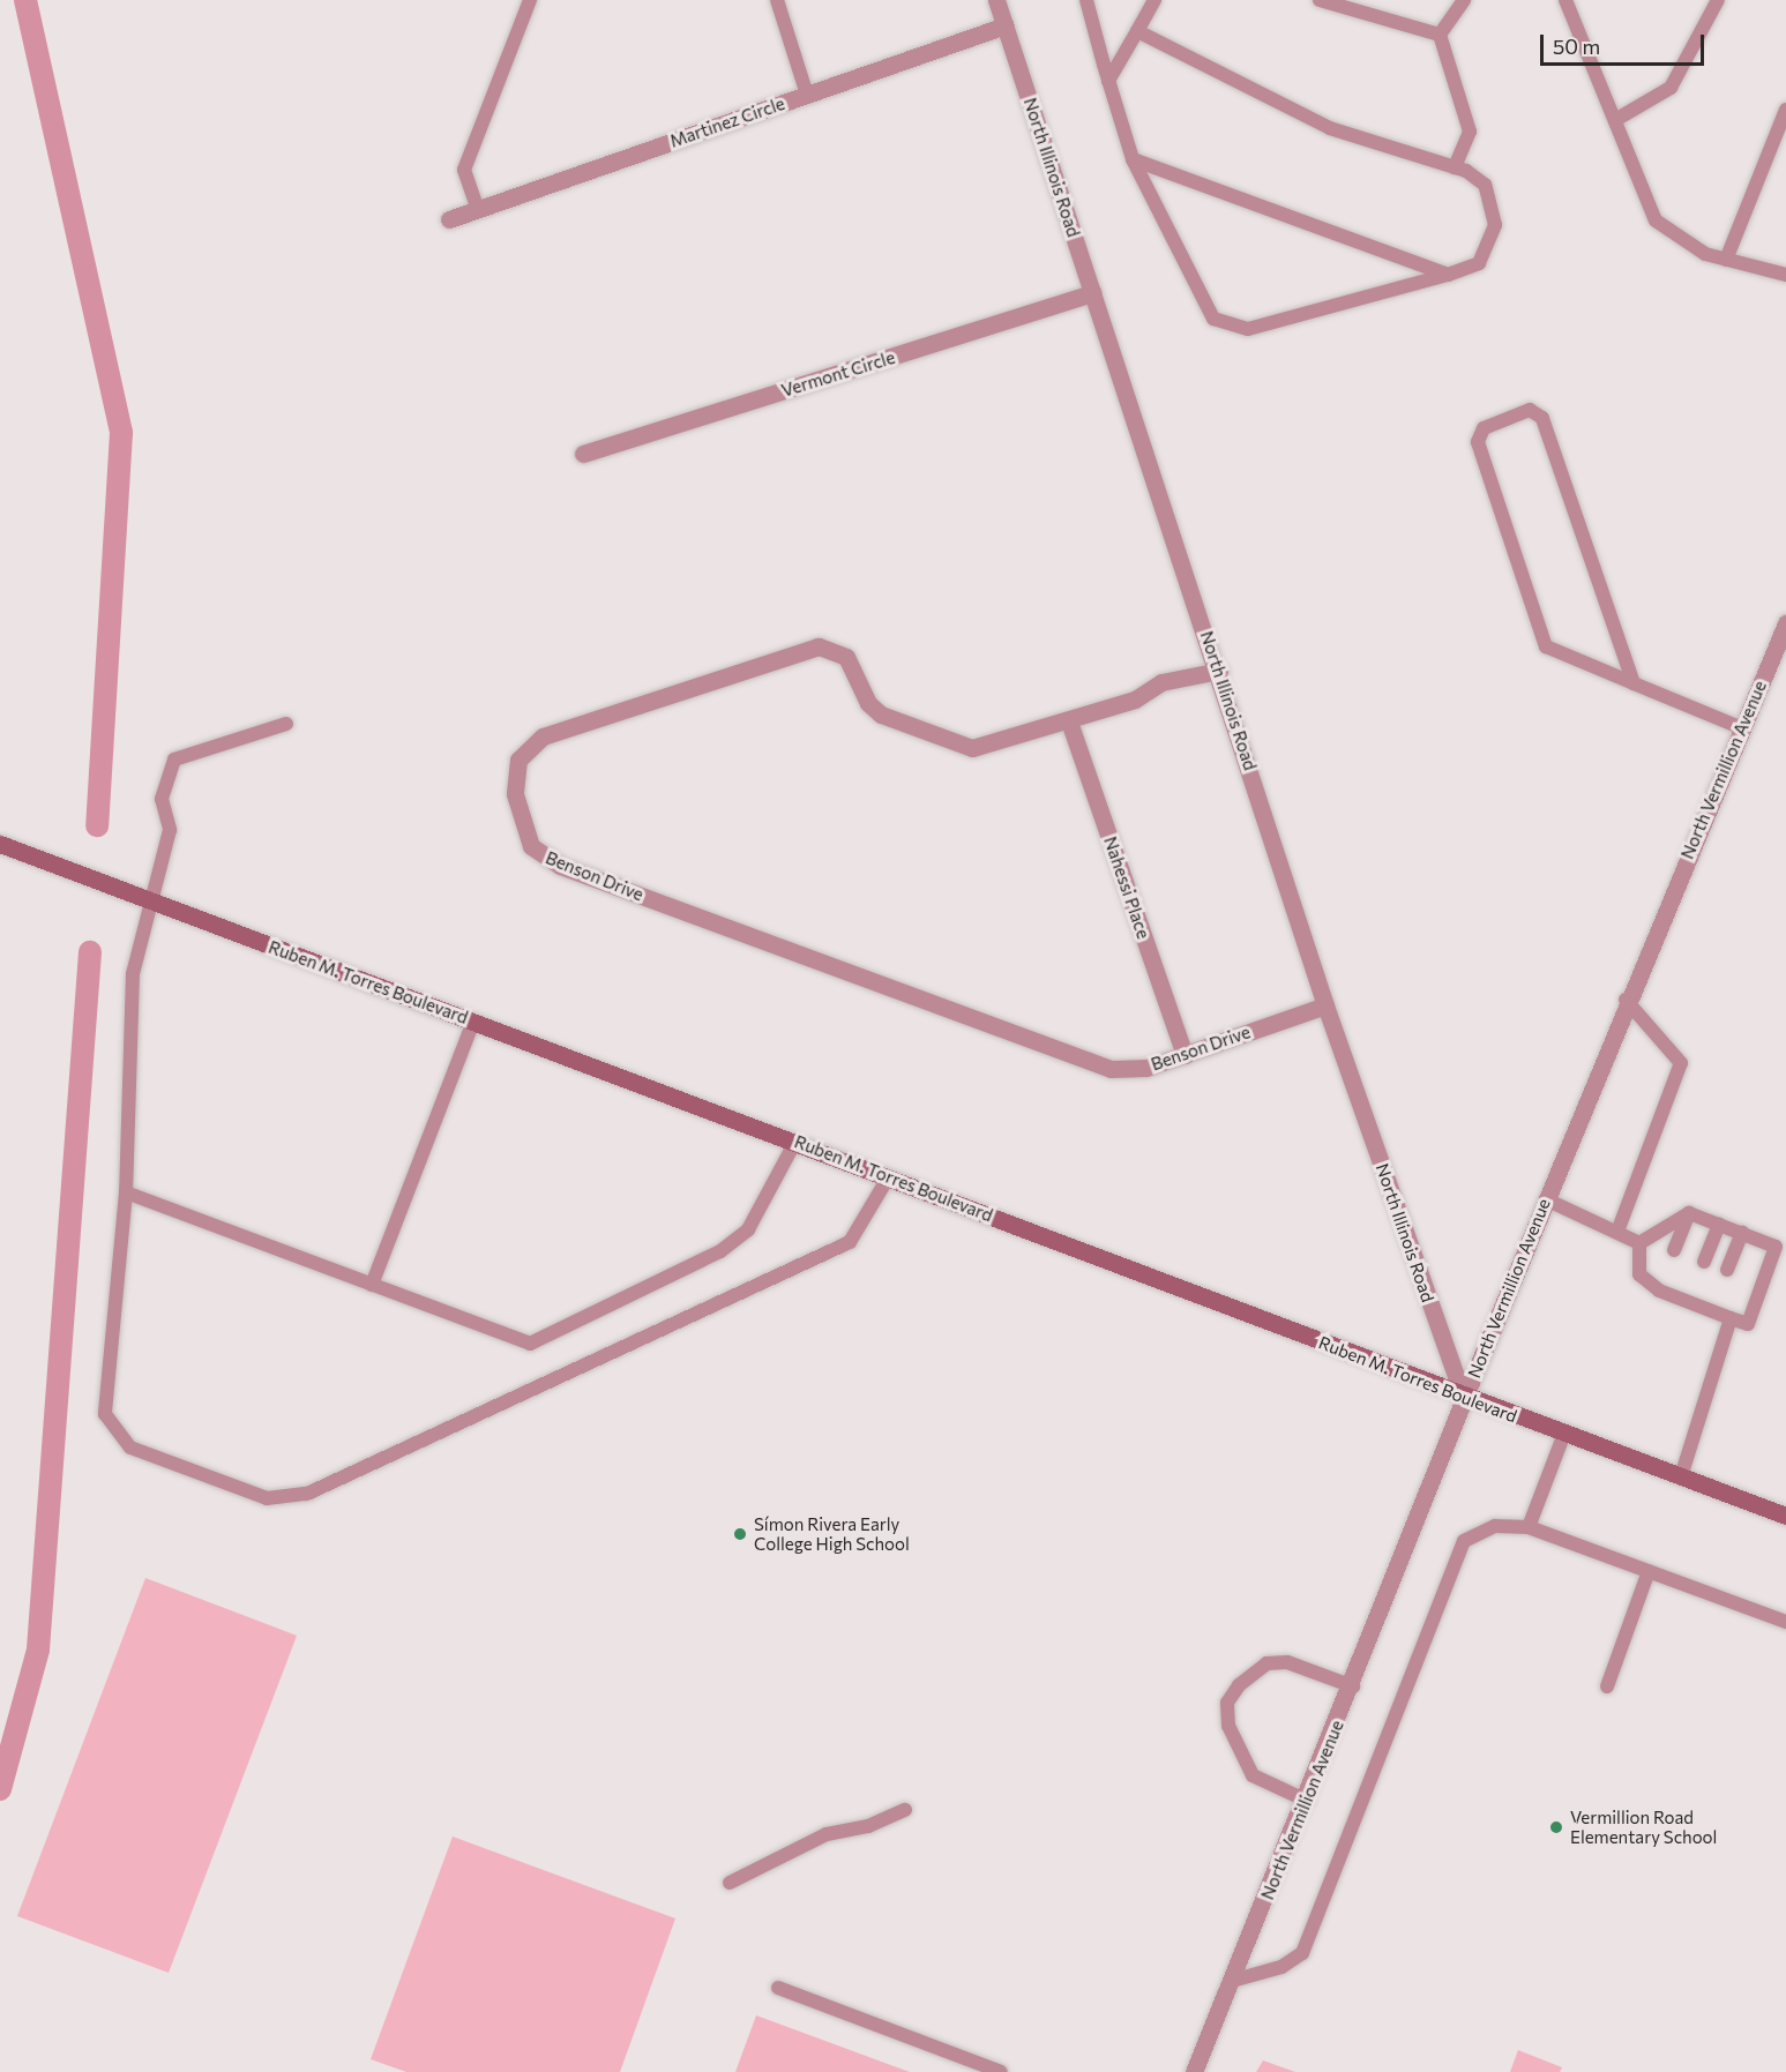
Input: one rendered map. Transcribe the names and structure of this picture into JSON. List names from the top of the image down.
{
  "streets": {
    "main road": ["Ruben M. Torres Boulevard"],
    "street": [
      "Martinez Circle",
      "North Illinois Road",
      "Vermont Circle",
      "North Vermillion Avenue",
      "Benson Drive",
      "Nahessi Place"
    ]
  },
  "crossings": [
    ["Martinez Circle", "North Illinois Road"],
    ["North Illinois Road", "Vermont Circle"],
    ["North Illinois Road", "North Vermillion Avenue"],
    ["North Illinois Road", "Benson Drive"],
    ["North Illinois Road", "Ruben M. Torres Boulevard"],
    ["North Vermillion Avenue", "Ruben M. Torres Boulevard"],
    ["Benson Drive", "Nahessi Place"]
  ],
  "places": ["Símon Rivera Early College High School", "Vermillion Road Elementary School"],
  "scale_bar": "50 m"
}
